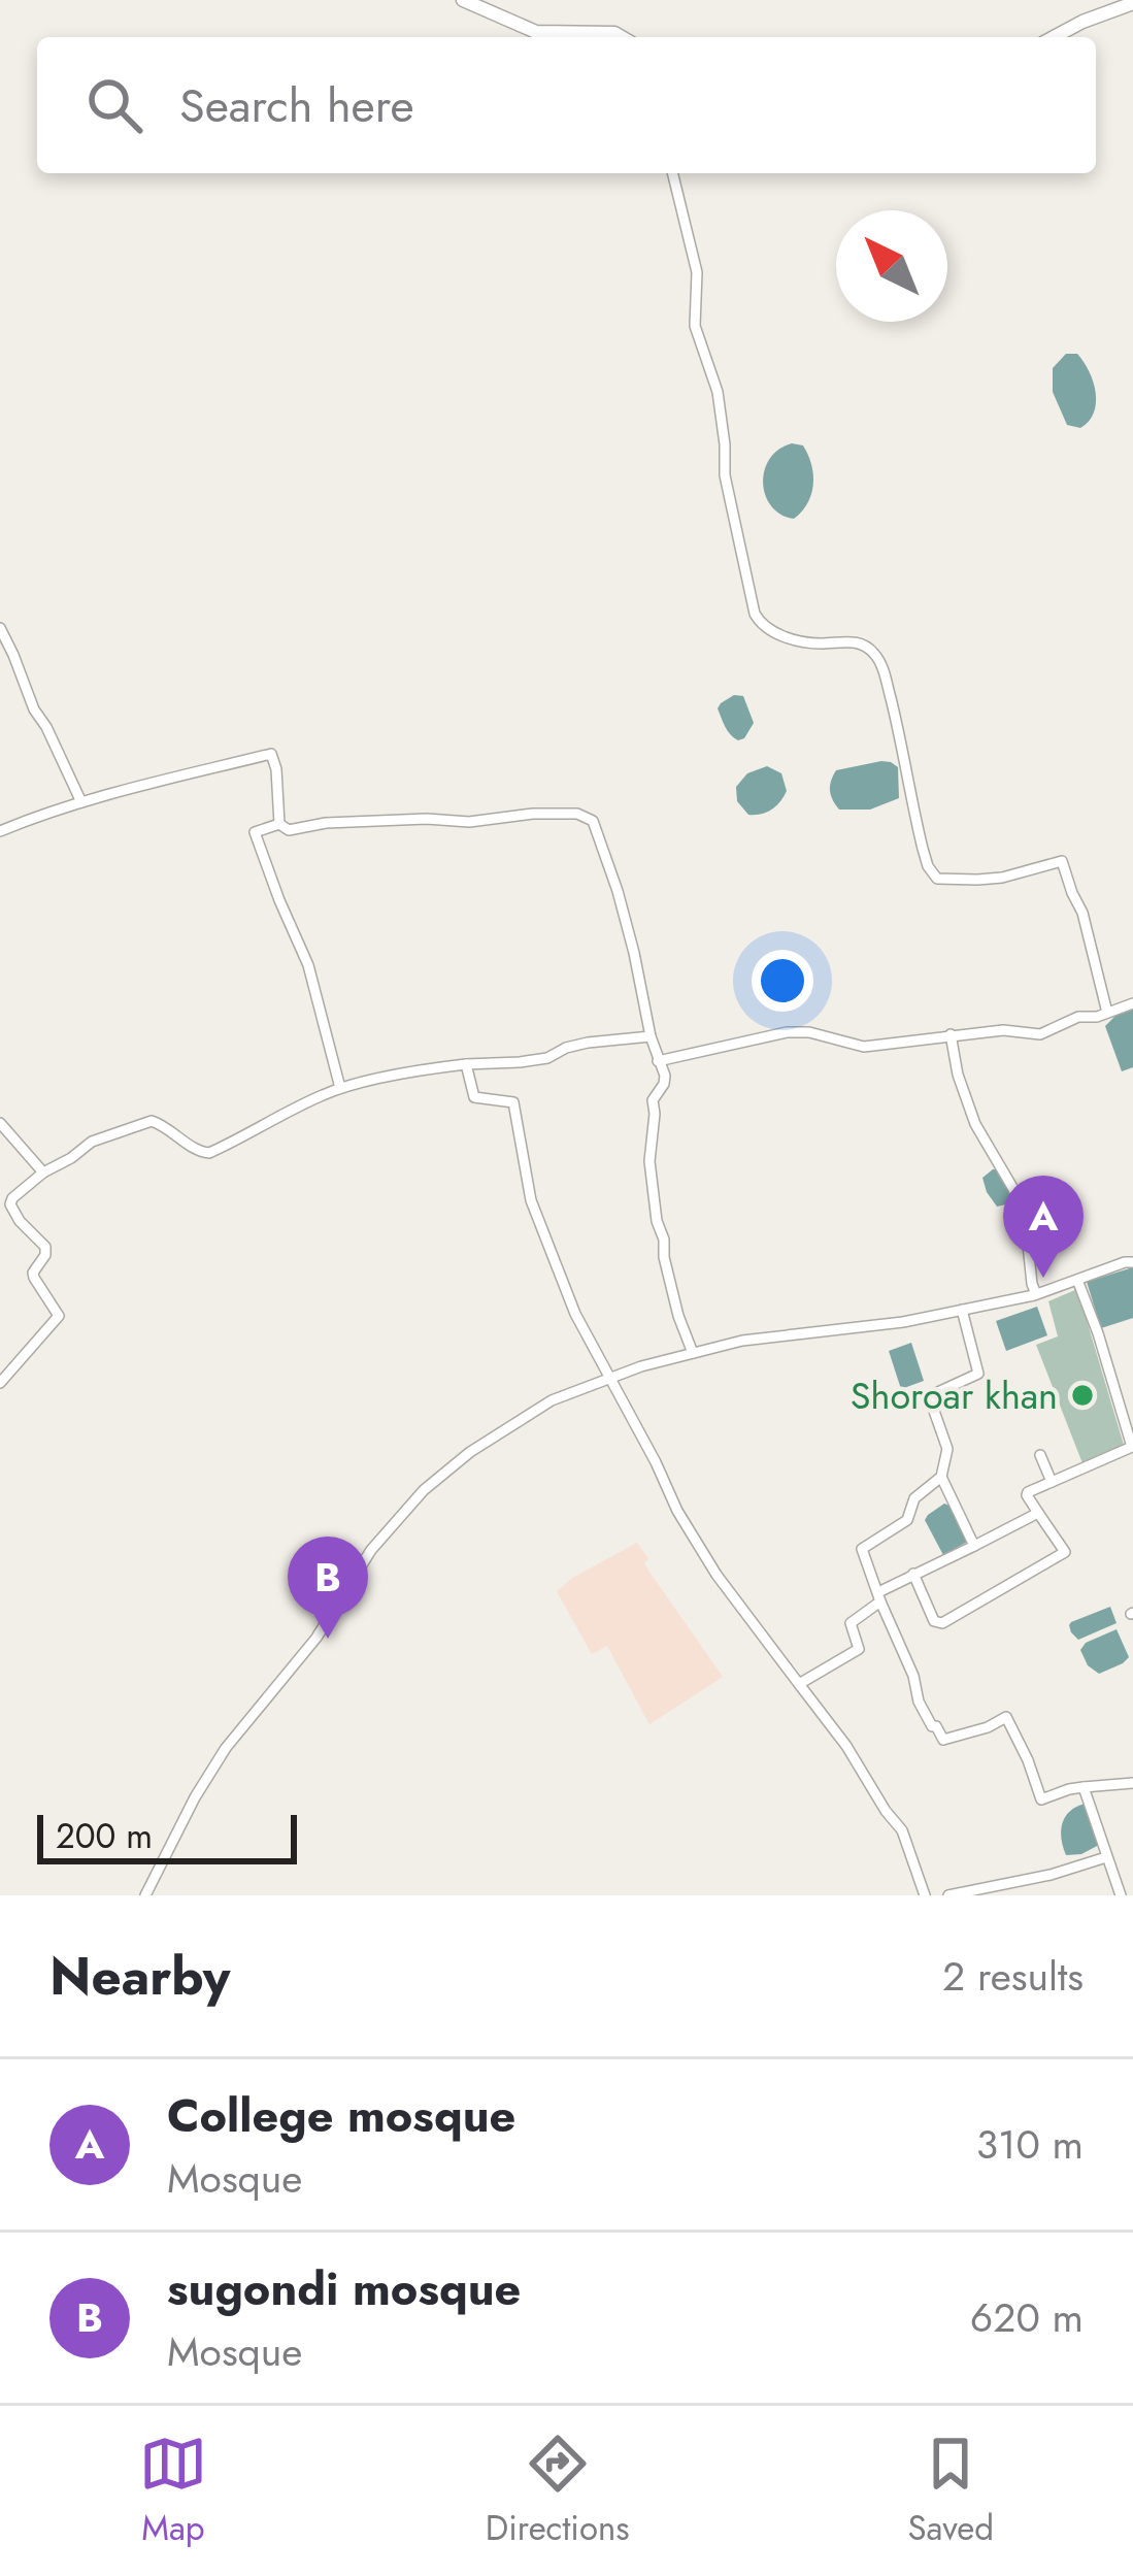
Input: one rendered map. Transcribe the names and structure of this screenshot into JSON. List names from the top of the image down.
{
  "places": ["Shoroar khan"],
  "scale_bar": "200 m",
  "north": "top left",
  "page": {
    "search": "Search here",
    "pins": ["A", "B"],
    "scale": "200 m",
    "heading": ["Nearby", "2 results"],
    "list": [
      {
        "mark": "A",
        "name": "College mosque",
        "note": "Mosque",
        "value": "310 m"
      },
      {
        "mark": "B",
        "name": "sugondi mosque",
        "note": "Mosque",
        "value": "620 m"
      }
    ],
    "nav": ["Map", "Directions", "Saved"]
  }
}
